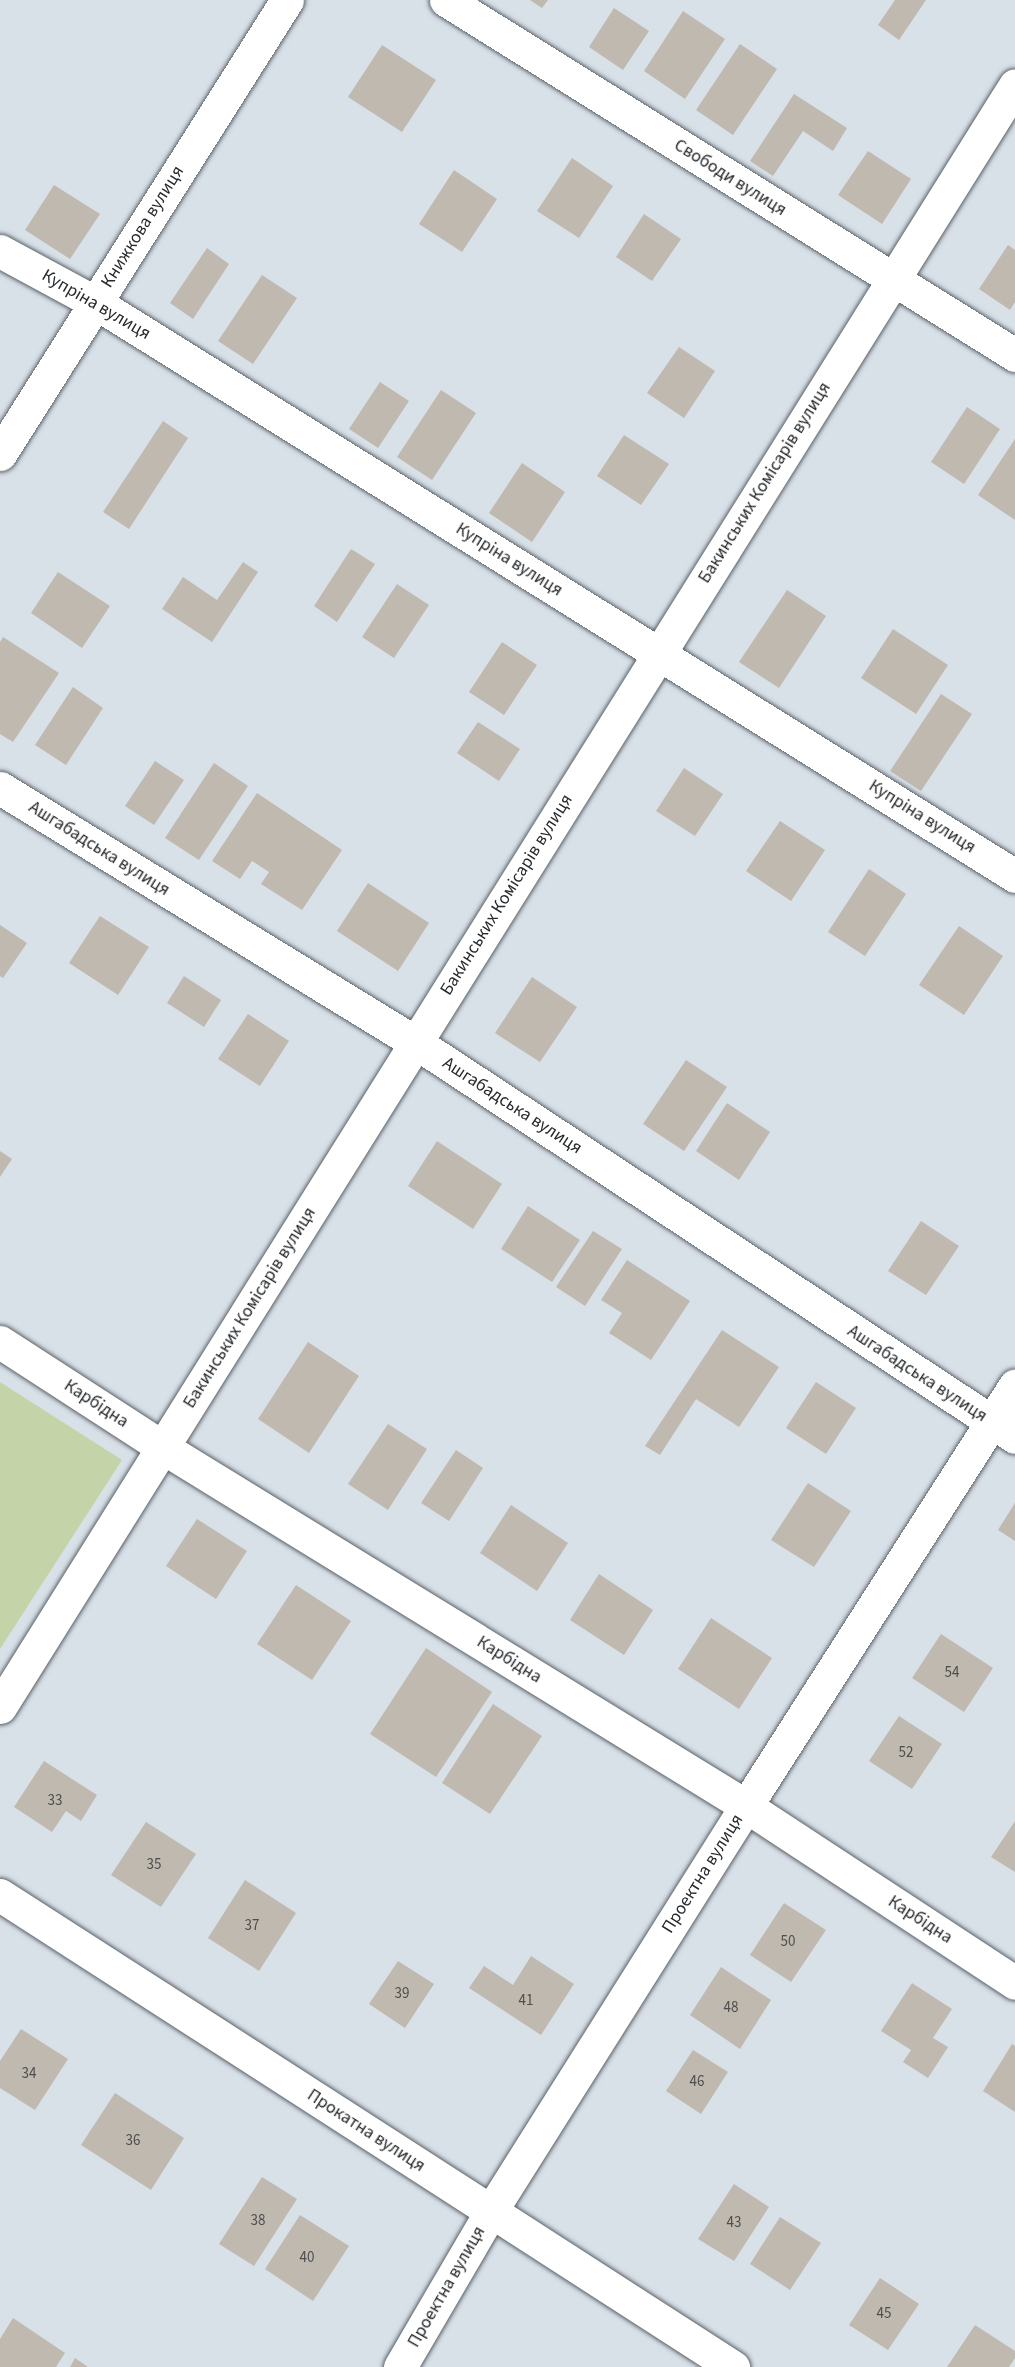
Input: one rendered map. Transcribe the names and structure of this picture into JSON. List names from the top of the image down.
{
  "streets": {
    "street": [
      "Свободи вулиця",
      "Книжкова вулиця",
      "Купріна вулиця",
      "Бакинських Комісарів вулиця",
      "Ашгабадська вулиця",
      "Карбідна",
      "Проектна вулиця",
      "Прокатна вулиця"
    ]
  },
  "crossings": [
    ["Свободи вулиця", "Бакинських Комісарів вулиця"],
    ["Книжкова вулиця", "Купріна вулиця"],
    ["Купріна вулиця", "Бакинських Комісарів вулиця"],
    ["Бакинських Комісарів вулиця", "Ашгабадська вулиця"],
    ["Бакинських Комісарів вулиця", "Карбідна"],
    ["Ашгабадська вулиця", "Проектна вулиця"],
    ["Карбідна", "Проектна вулиця"],
    ["Проектна вулиця", "Прокатна вулиця"]
  ],
  "house_numbers": [
    "54",
    "52",
    "33",
    "35",
    "37",
    "50",
    "39",
    "41",
    "48",
    "34",
    "46",
    "36",
    "38",
    "43",
    "40",
    "45"
  ]
}
